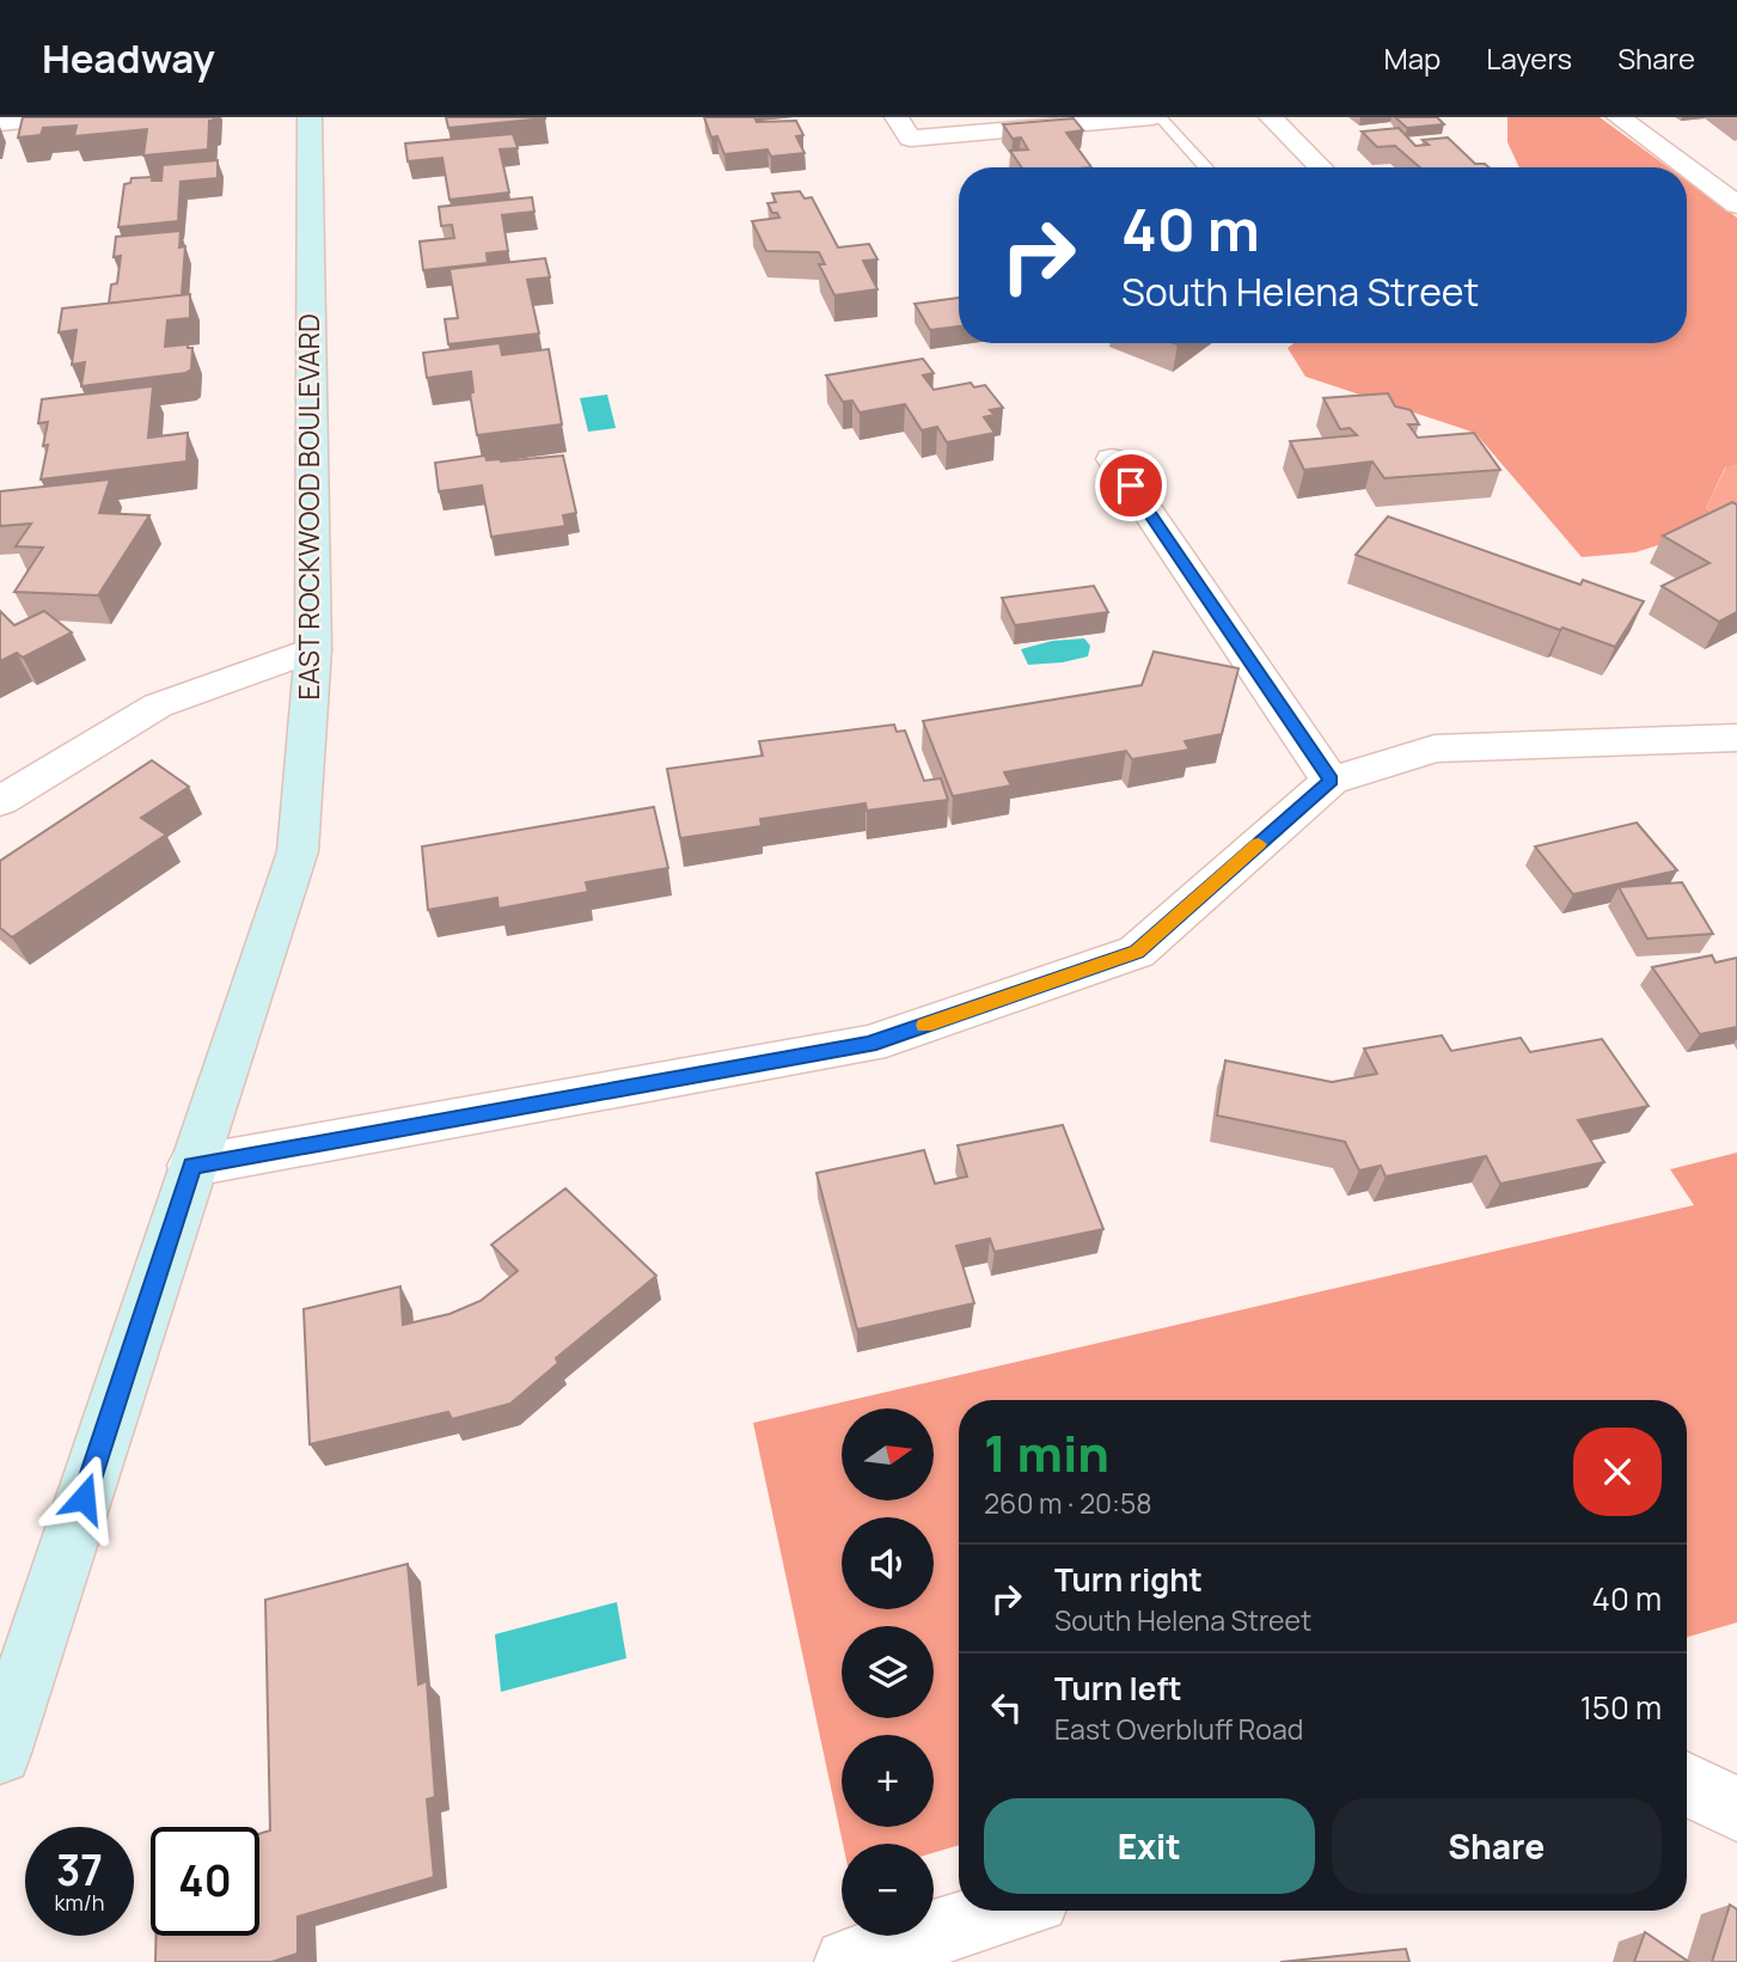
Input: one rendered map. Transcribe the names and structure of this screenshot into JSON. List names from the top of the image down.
{
  "streets": {
    "street": ["EAST ROCKWOOD BOULEVARD"]
  },
  "north": "right",
  "page": {
    "header": "Headway",
    "nav": ["Map", "Layers", "Share"],
    "turn": ["40 m", "South Helena Street"],
    "heading": ["1 min", "260 m · 20:58"],
    "map_buttons": ["+", "−"],
    "list": [
      {
        "name": "Turn right",
        "note": "South Helena Street",
        "value": "40 m"
      },
      {
        "name": "Turn left",
        "note": "East Overbluff Road",
        "value": "150 m"
      }
    ],
    "buttons": ["Exit", "Share"],
    "speed": "37 km/h",
    "limit": "40"
  }
}
